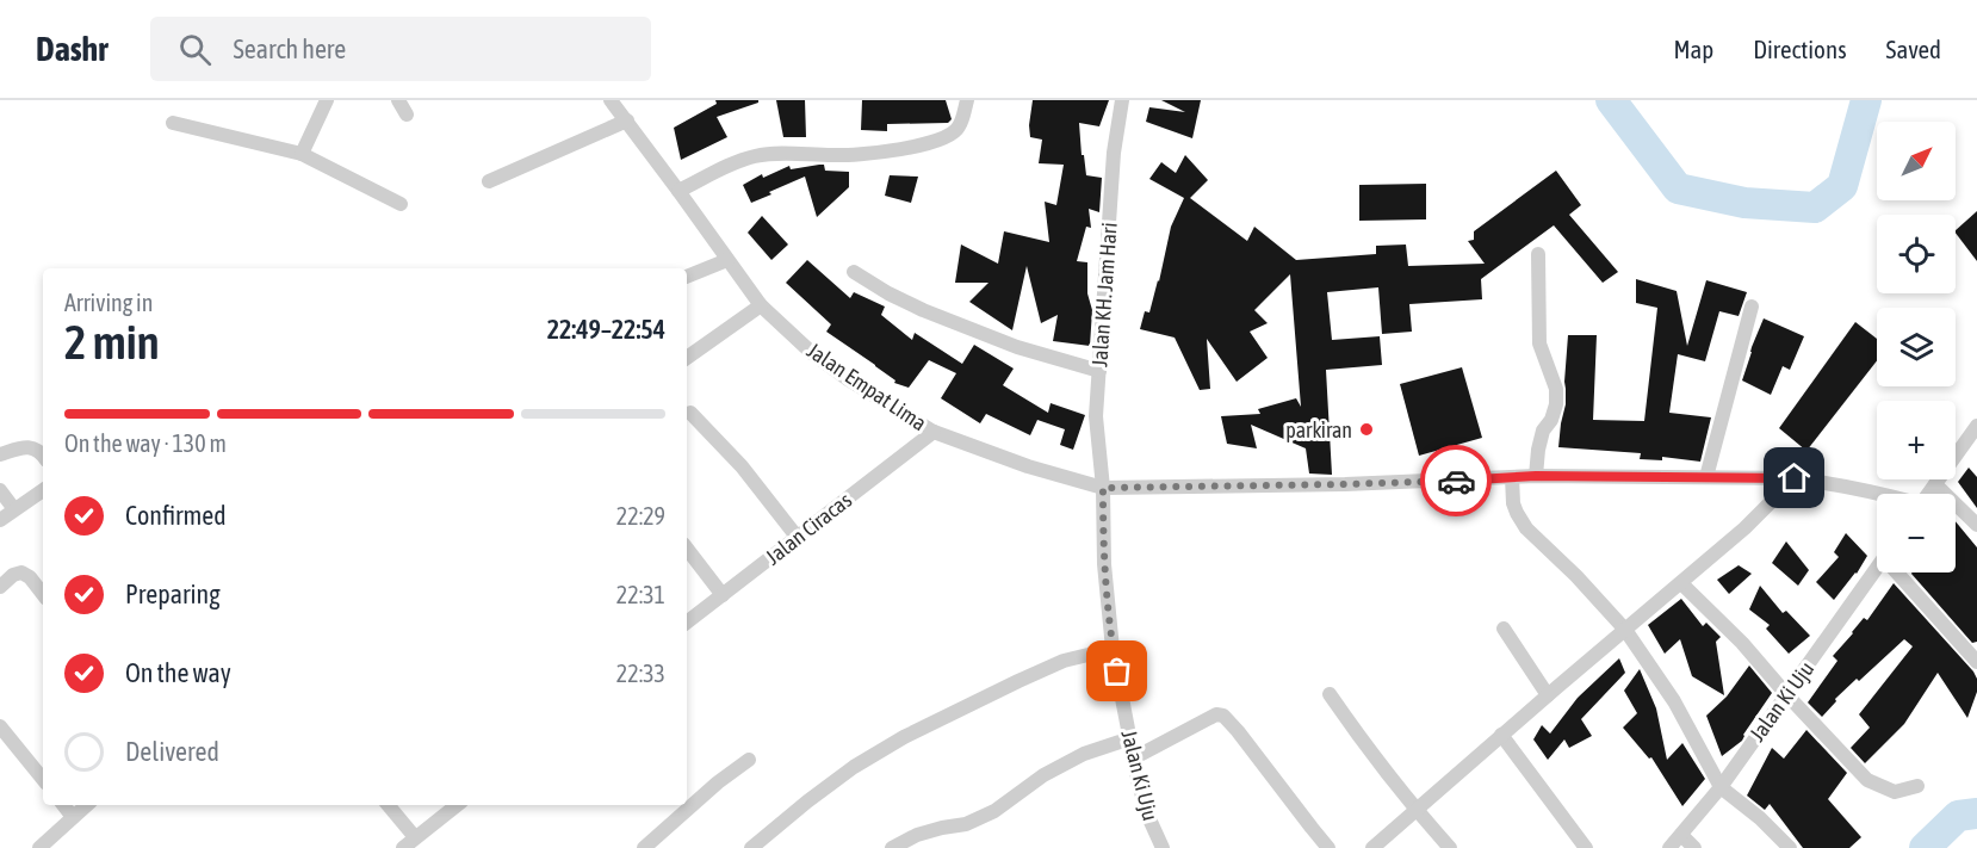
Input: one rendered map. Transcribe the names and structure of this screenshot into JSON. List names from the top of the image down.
{
  "streets": {
    "street": [
      "Jalan KH. Jam Hari",
      "Jalan Empat Lima",
      "Jalan Ciracas",
      "Jalan Ki Uju"
    ]
  },
  "crossings": [
    ["Jalan KH. Jam Hari", "Jalan Empat Lima"],
    ["Jalan KH. Jam Hari", "Jalan Ki Uju"],
    ["Jalan Empat Lima", "Jalan Ciracas"],
    ["Jalan Empat Lima", "Jalan Ki Uju"]
  ],
  "places": ["parkiran"],
  "north": "top right",
  "page": {
    "header": "Dashr",
    "search": "Search here",
    "nav": ["Map", "Directions", "Saved"],
    "map_buttons": ["+", "−"],
    "heading": ["2 min", "Arriving in", "22:49–22:54"],
    "bar": "On the way · 130 m",
    "list": [
      ["Confirmed", "22:29"],
      ["Preparing", "22:31"],
      ["On the way", "22:33"],
      "Delivered"
    ]
  }
}
